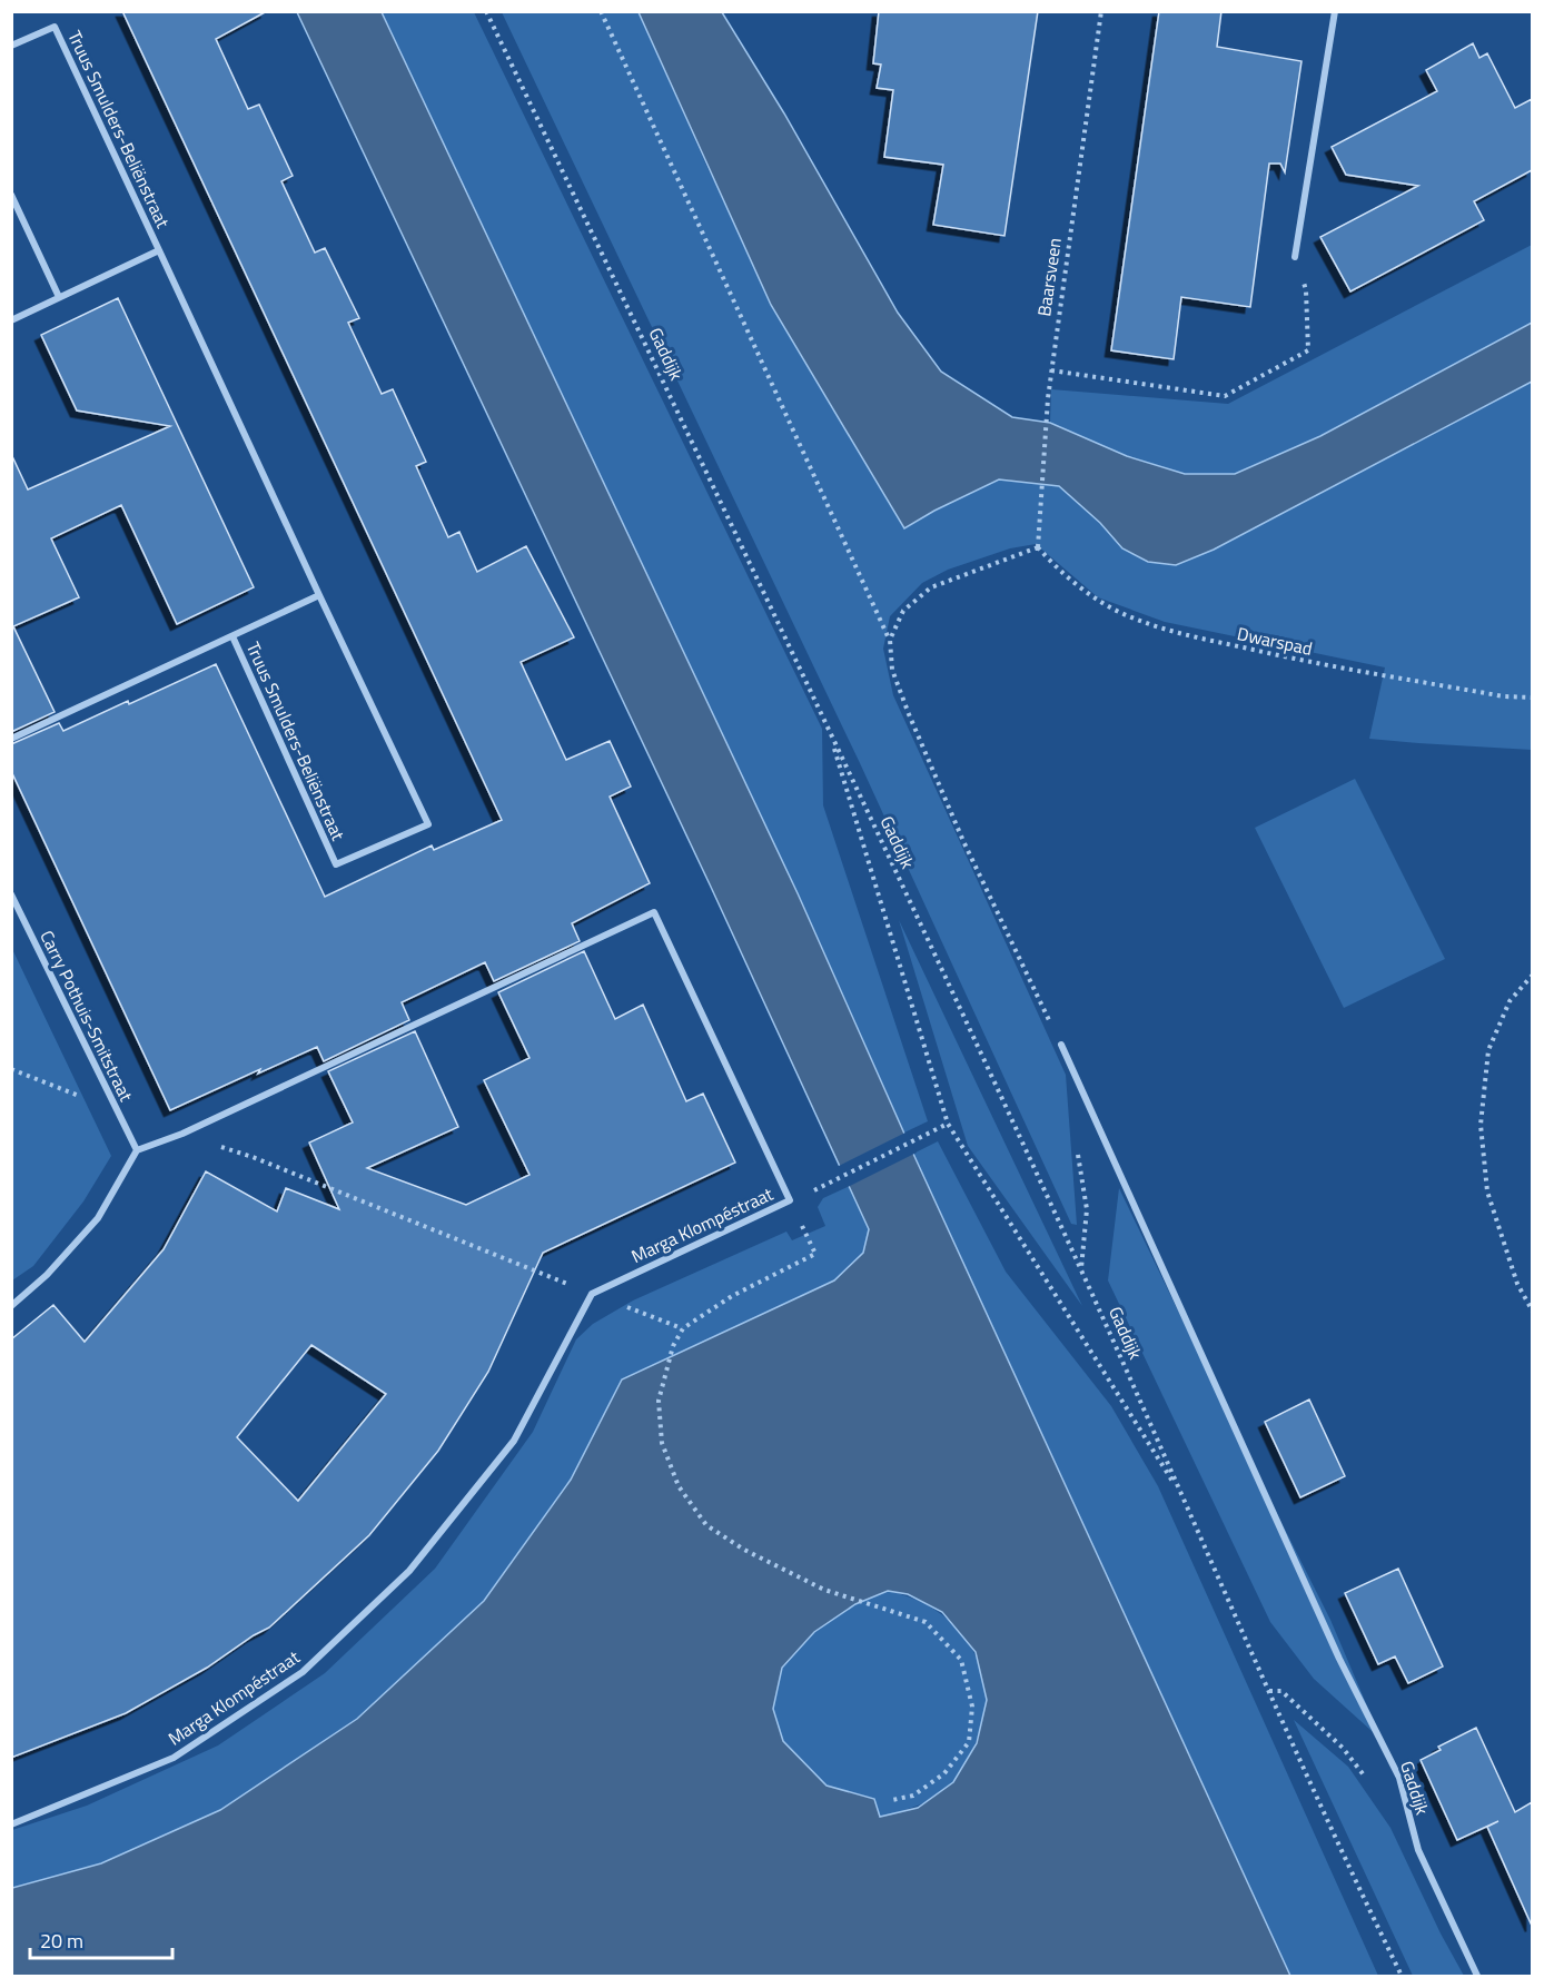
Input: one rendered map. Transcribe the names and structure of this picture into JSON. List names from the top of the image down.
{
  "streets": {
    "street": [
      "Truus Smulders-Beliënstraat",
      "Gaddijk",
      "Carry Pothuis-Smitstraat",
      "Marga Klompéstraat"
    ],
    "path": ["Baarsveen", "Dwarspad"]
  },
  "crossings": [
    ["Baarsveen", "Dwarspad"],
    ["Carry Pothuis-Smitstraat", "Marga Klompéstraat"]
  ],
  "scale_bar": "20 m"
}
